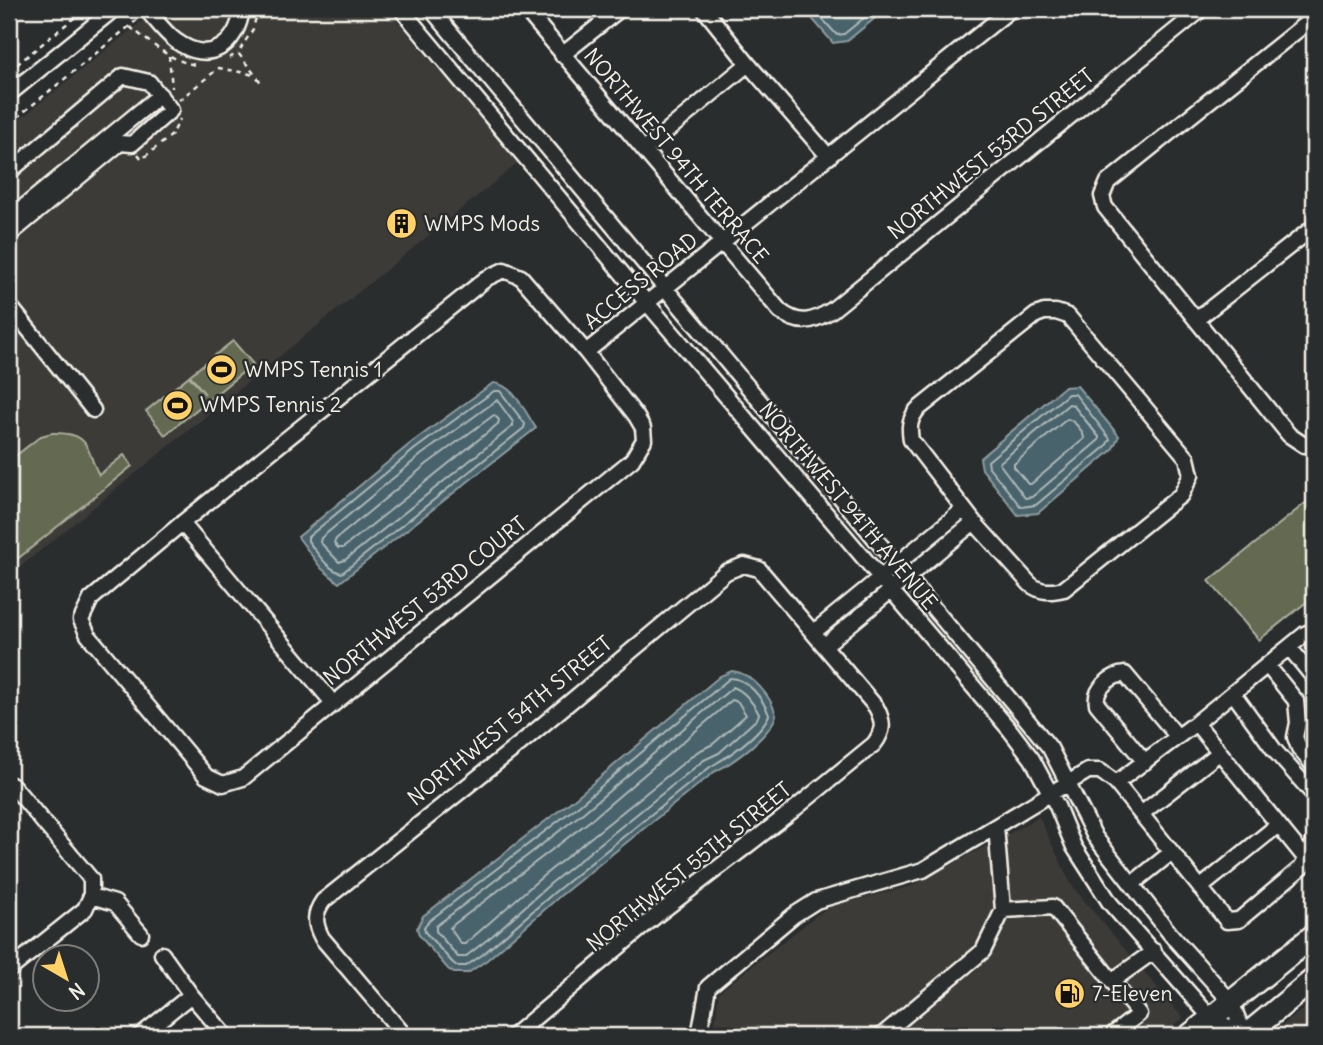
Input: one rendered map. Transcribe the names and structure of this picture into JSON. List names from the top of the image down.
{
  "streets": {
    "street": [
      "NORTHWEST 53RD STREET",
      "NORTHWEST 94TH TERRACE",
      "ACCESS ROAD",
      "NORTHWEST 94TH AVENUE",
      "NORTHWEST 53RD COURT",
      "NORTHWEST 54TH STREET",
      "NORTHWEST 55TH STREET"
    ]
  },
  "crossings": [
    ["NORTHWEST 53RD STREET", "NORTHWEST 94TH TERRACE"],
    ["NORTHWEST 94TH TERRACE", "ACCESS ROAD"],
    ["ACCESS ROAD", "NORTHWEST 94TH AVENUE"],
    ["ACCESS ROAD", "NORTHWEST 53RD COURT"]
  ],
  "places": {
    "building": ["WMPS Mods"],
    "sports": ["WMPS Tennis 1", "WMPS Tennis 2"],
    "fuel station": ["7-Eleven"]
  },
  "north": "bottom right"
}
